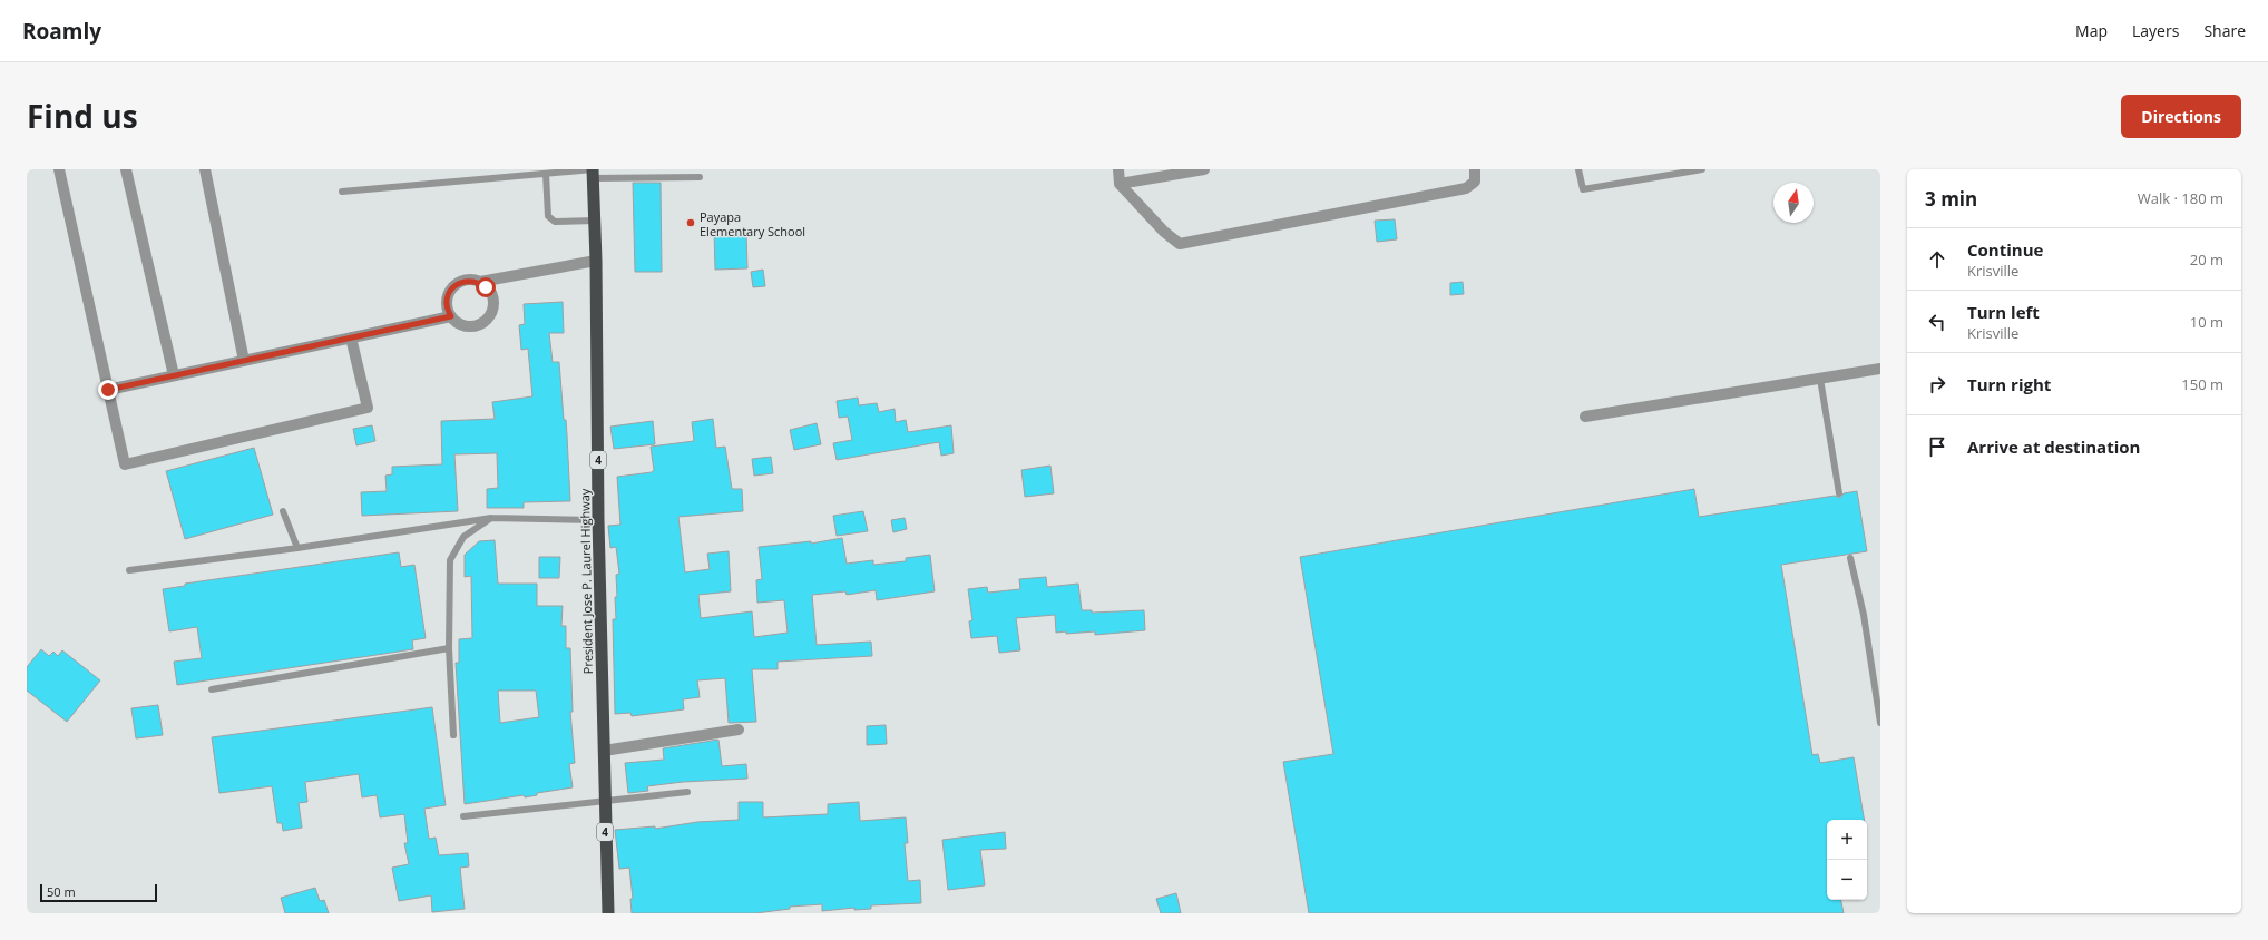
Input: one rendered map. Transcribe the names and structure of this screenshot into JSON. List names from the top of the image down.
{
  "streets": {
    "highway": ["4", "President Jose P. Laurel Highway"]
  },
  "places": ["Payapa Elementary School"],
  "scale_bar": "50 m",
  "north": "top",
  "page": {
    "header": "Roamly",
    "nav": ["Map", "Layers", "Share"],
    "title": "Find us",
    "buttons": "Directions",
    "heading": ["3 min", "Walk · 180 m"],
    "list": [
      ["Continue", "Krisville", "20 m"],
      ["Turn left", "Krisville", "10 m"],
      ["Turn right", "150 m"],
      "Arrive at destination"
    ],
    "map_buttons": ["+", "−"],
    "scale": "50 m"
  }
}
